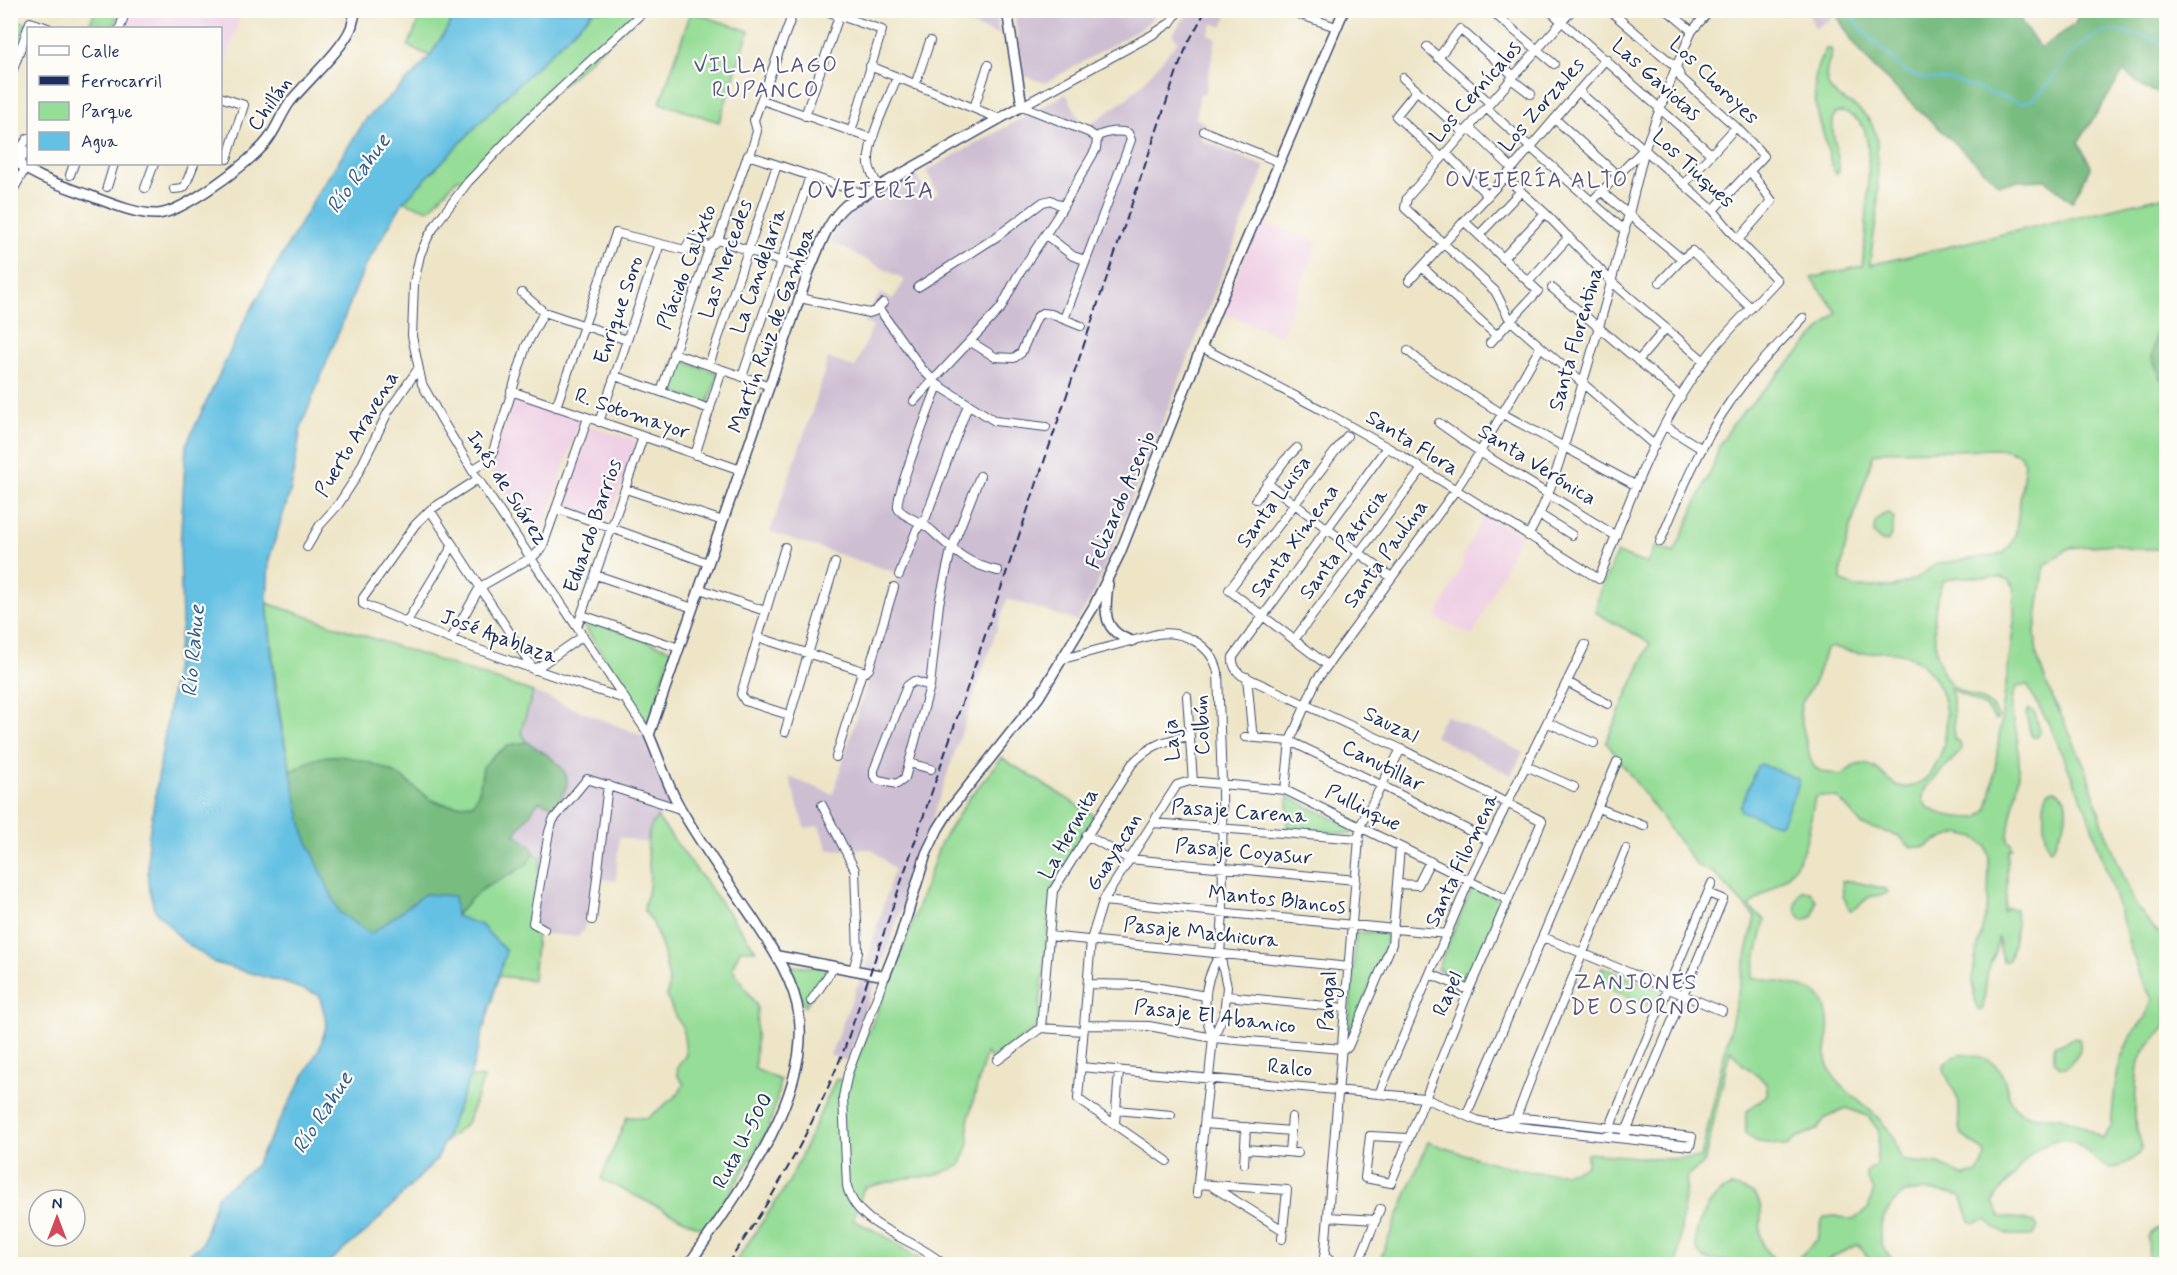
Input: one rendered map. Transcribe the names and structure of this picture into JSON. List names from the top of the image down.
{
  "streets": {
    "street": [
      "Las Gaviotas",
      "Los Choroyes",
      "Los Cernícalos",
      "Chillán",
      "Los Zorzales",
      "Los Tiuques",
      "Las Mercedes",
      "Plácido Calixto",
      "La Candelaria",
      "Enrique Soro",
      "Martín Ruiz de Gamboa",
      "Santa Florentina",
      "R. Sotomayor",
      "Puerto Aravena",
      "Santa Flora",
      "Santa Verónica",
      "Inés de Suárez",
      "Felizardo Asenjo",
      "Santa Luisa",
      "Eduardo Barrios",
      "Santa Ximena",
      "Santa Patricia",
      "Santa Paulina",
      "José Apablaza",
      "Colbún",
      "Sauzal",
      "Laja",
      "Canutillar",
      "Pullinque",
      "Pasaje Carena",
      "La Hermita",
      "Guayacan",
      "Pasaje Coyasur",
      "Santa Filomena",
      "Mantos Blancos",
      "Pasaje Machicura",
      "Rapel",
      "Pangal",
      "Pasaje El Abanico",
      "Ralco",
      "Ruta U-500"
    ]
  },
  "crossings": [
    ["Las Gaviotas", "Los Cernícalos"],
    ["Las Gaviotas", "Los Zorzales"],
    ["Las Gaviotas", "Santa Florentina"],
    ["Los Choroyes", "Santa Florentina"],
    ["Los Cernícalos", "Los Zorzales"],
    ["Los Zorzales", "Los Tiuques"],
    ["Los Tiuques", "Santa Florentina"],
    ["Enrique Soro", "R. Sotomayor"],
    ["Martín Ruiz de Gamboa", "R. Sotomayor"],
    ["Martín Ruiz de Gamboa", "Inés de Suárez"],
    ["Santa Florentina", "Santa Flora"],
    ["Santa Florentina", "Santa Verónica"],
    ["R. Sotomayor", "Eduardo Barrios"],
    ["Puerto Aravena", "Inés de Suárez"],
    ["Santa Flora", "Santa Verónica"],
    ["Santa Flora", "Felizardo Asenjo"],
    ["Santa Flora", "Santa Ximena"],
    ["Santa Flora", "Santa Patricia"],
    ["Santa Flora", "Santa Paulina"],
    ["Santa Verónica", "Santa Paulina"],
    ["Inés de Suárez", "Eduardo Barrios"],
    ["Inés de Suárez", "José Apablaza"],
    ["Inés de Suárez", "Ruta U-500"],
    ["Felizardo Asenjo", "Colbún"],
    ["Santa Luisa", "Santa Ximena"],
    ["Santa Ximena", "Sauzal"],
    ["Santa Paulina", "Sauzal"],
    ["Santa Paulina", "Canutillar"],
    ["Santa Paulina", "Pullinque"],
    ["Colbún", "Pullinque"],
    ["Colbún", "Pasaje Carena"],
    ["Colbún", "Pasaje Coyasur"],
    ["Colbún", "Mantos Blancos"],
    ["Colbún", "Pasaje Machicura"],
    ["Colbún", "Pasaje El Abanico"],
    ["Colbún", "Ralco"],
    ["Sauzal", "Santa Filomena"],
    ["Sauzal", "Rapel"],
    ["Sauzal", "Pangal"],
    ["Laja", "Pullinque"],
    ["Laja", "La Hermita"],
    ["Laja", "Guayacan"],
    ["Canutillar", "Santa Filomena"],
    ["Canutillar", "Pangal"],
    ["Pullinque", "Guayacan"],
    ["Pullinque", "Santa Filomena"],
    ["Pullinque", "Rapel"],
    ["Pullinque", "Pangal"],
    ["Pasaje Carena", "Guayacan"],
    ["Pasaje Carena", "Pangal"],
    ["La Hermita", "Pasaje Machicura"],
    ["Guayacan", "Pasaje Coyasur"],
    ["Guayacan", "Mantos Blancos"],
    ["Guayacan", "Pasaje Machicura"],
    ["Guayacan", "Pasaje El Abanico"],
    ["Guayacan", "Ralco"],
    ["Pasaje Coyasur", "Pangal"],
    ["Santa Filomena", "Mantos Blancos"],
    ["Santa Filomena", "Ralco"],
    ["Mantos Blancos", "Pangal"],
    ["Pasaje Machicura", "Pangal"],
    ["Rapel", "Ralco"],
    ["Pangal", "Pasaje El Abanico"],
    ["Pangal", "Ralco"]
  ],
  "districts": [
    "VILLA LAGO RUPANCO",
    "OVEJERÍA ALTO",
    "OVEJERÍA",
    "ZANJONES DE OSORNO"
  ],
  "water": ["Río Rahue"],
  "legend": [
    "Calle",
    "Ferrocarril",
    "Parque",
    "Agua"
  ],
  "north": "top"
}
